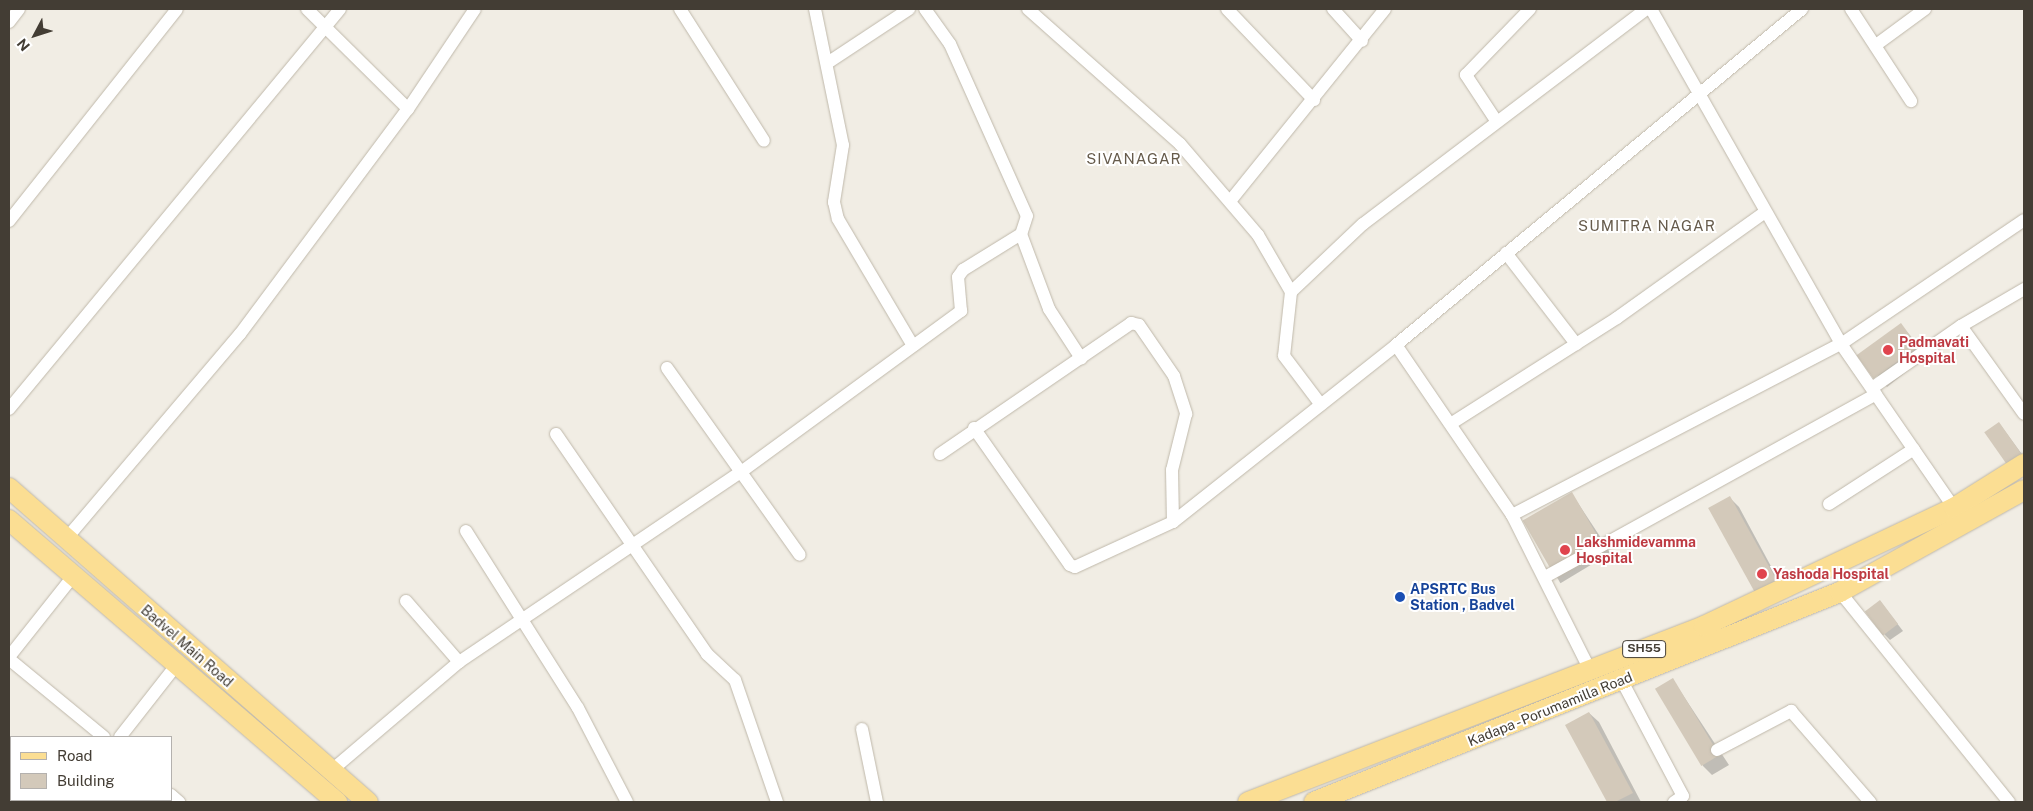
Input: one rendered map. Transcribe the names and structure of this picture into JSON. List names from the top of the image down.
{
  "streets": {
    "main road": ["Badvel Main Road", "SH55", "Kadapa - Porumamilla Road"]
  },
  "districts": ["SIVANAGAR", "SUMITRA NAGAR"],
  "places": [
    "Padmavati Hospital",
    "Lakshmidevamma Hospital",
    "Yashoda Hospital",
    "APSRTC Bus Station , Badvel"
  ],
  "legend": ["Road", "Building"],
  "north": "bottom left"
}
